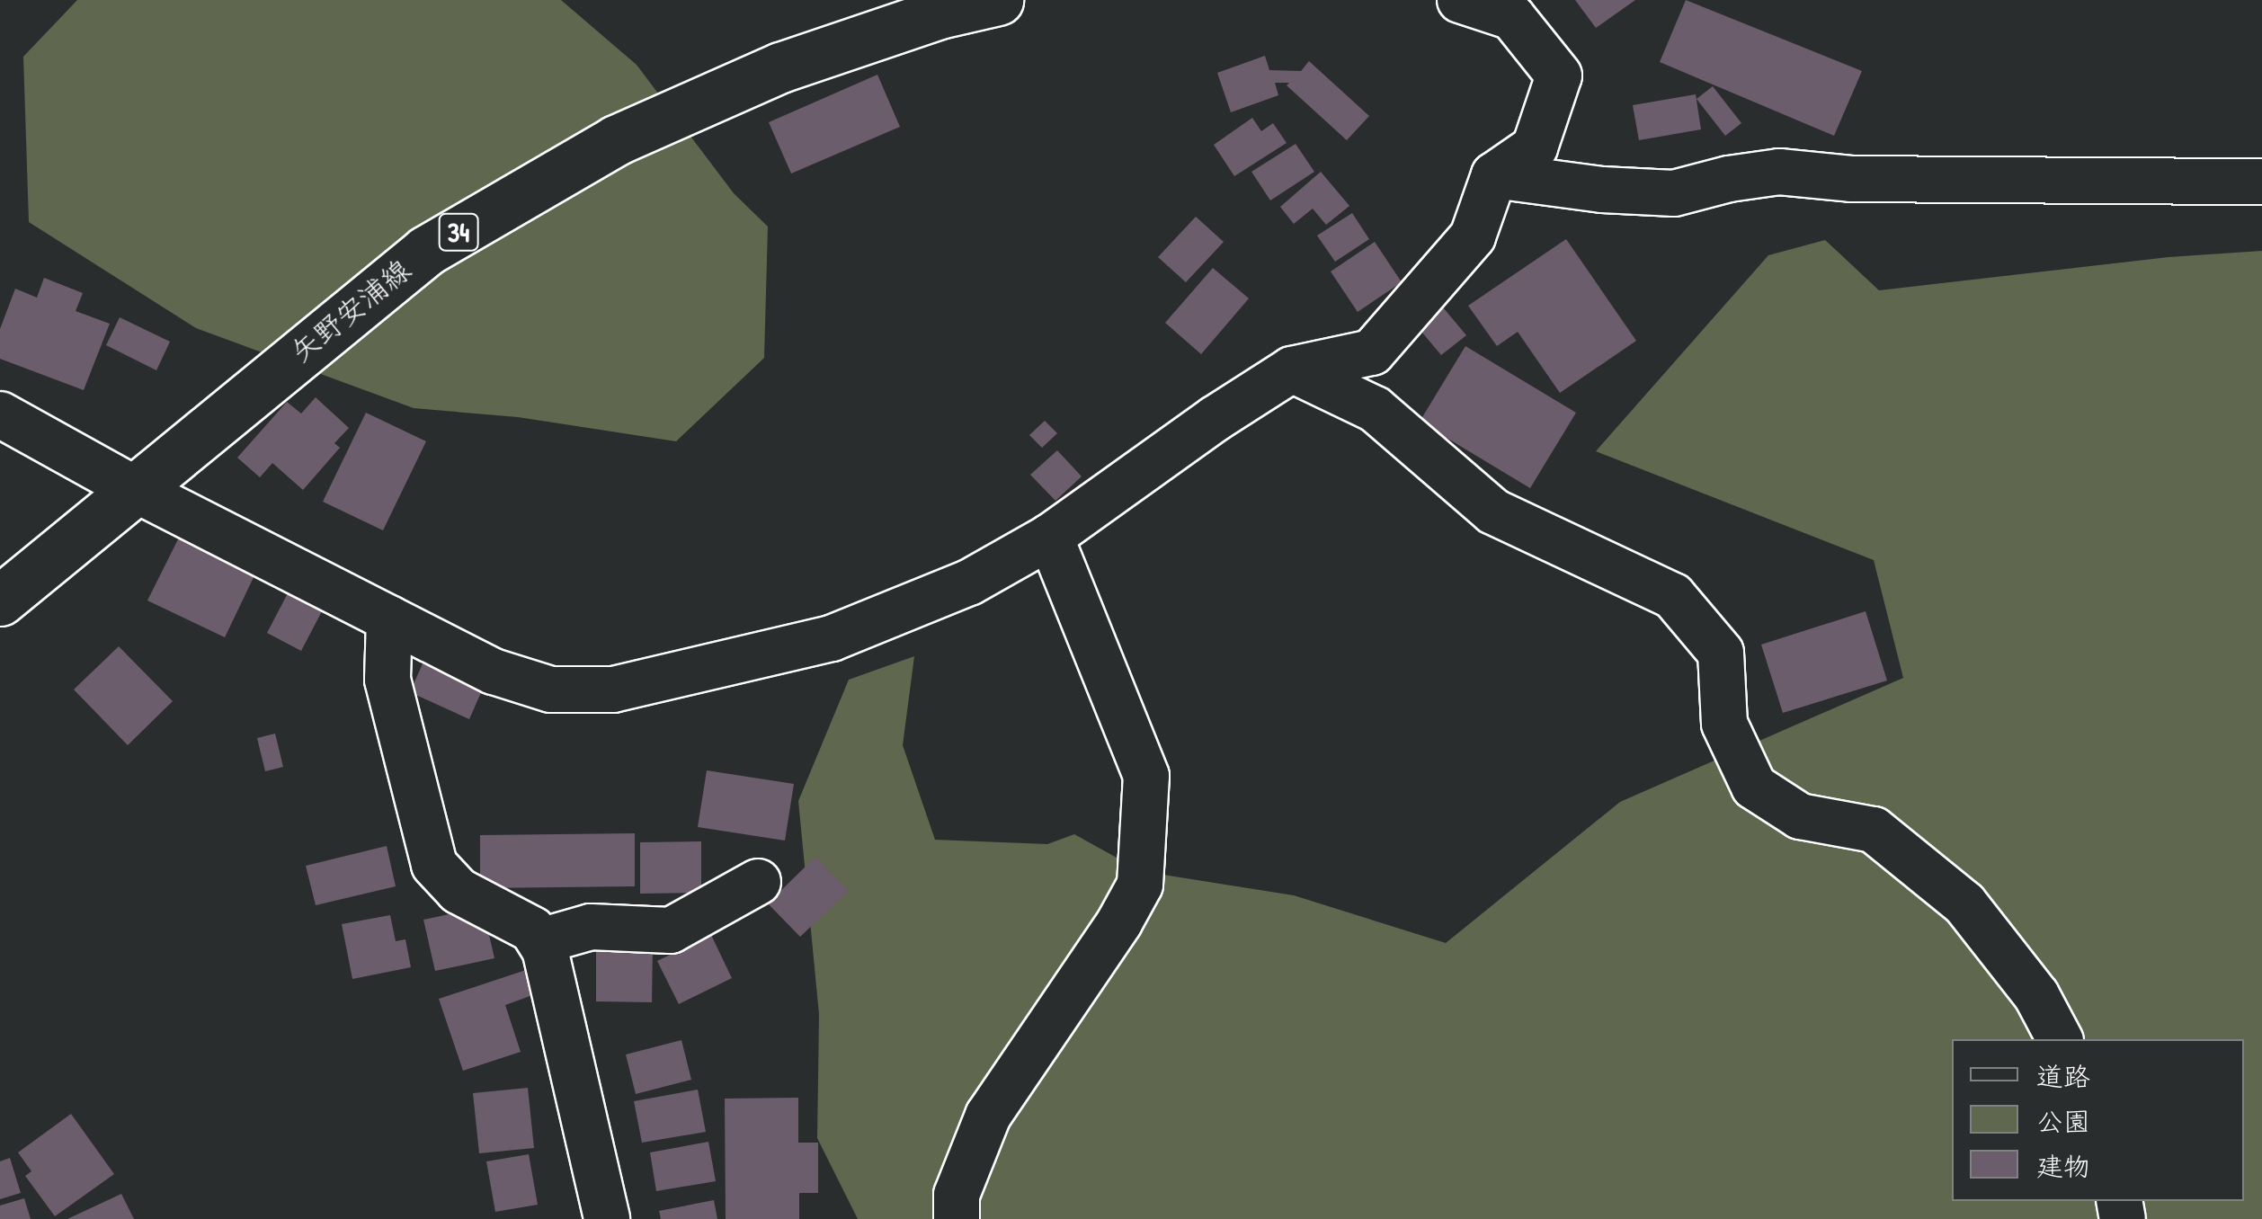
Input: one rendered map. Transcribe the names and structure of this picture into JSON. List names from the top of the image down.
{
  "streets": {
    "main road": ["34", "矢野安浦線"]
  },
  "legend": ["道路", "公園", "建物"]
}
